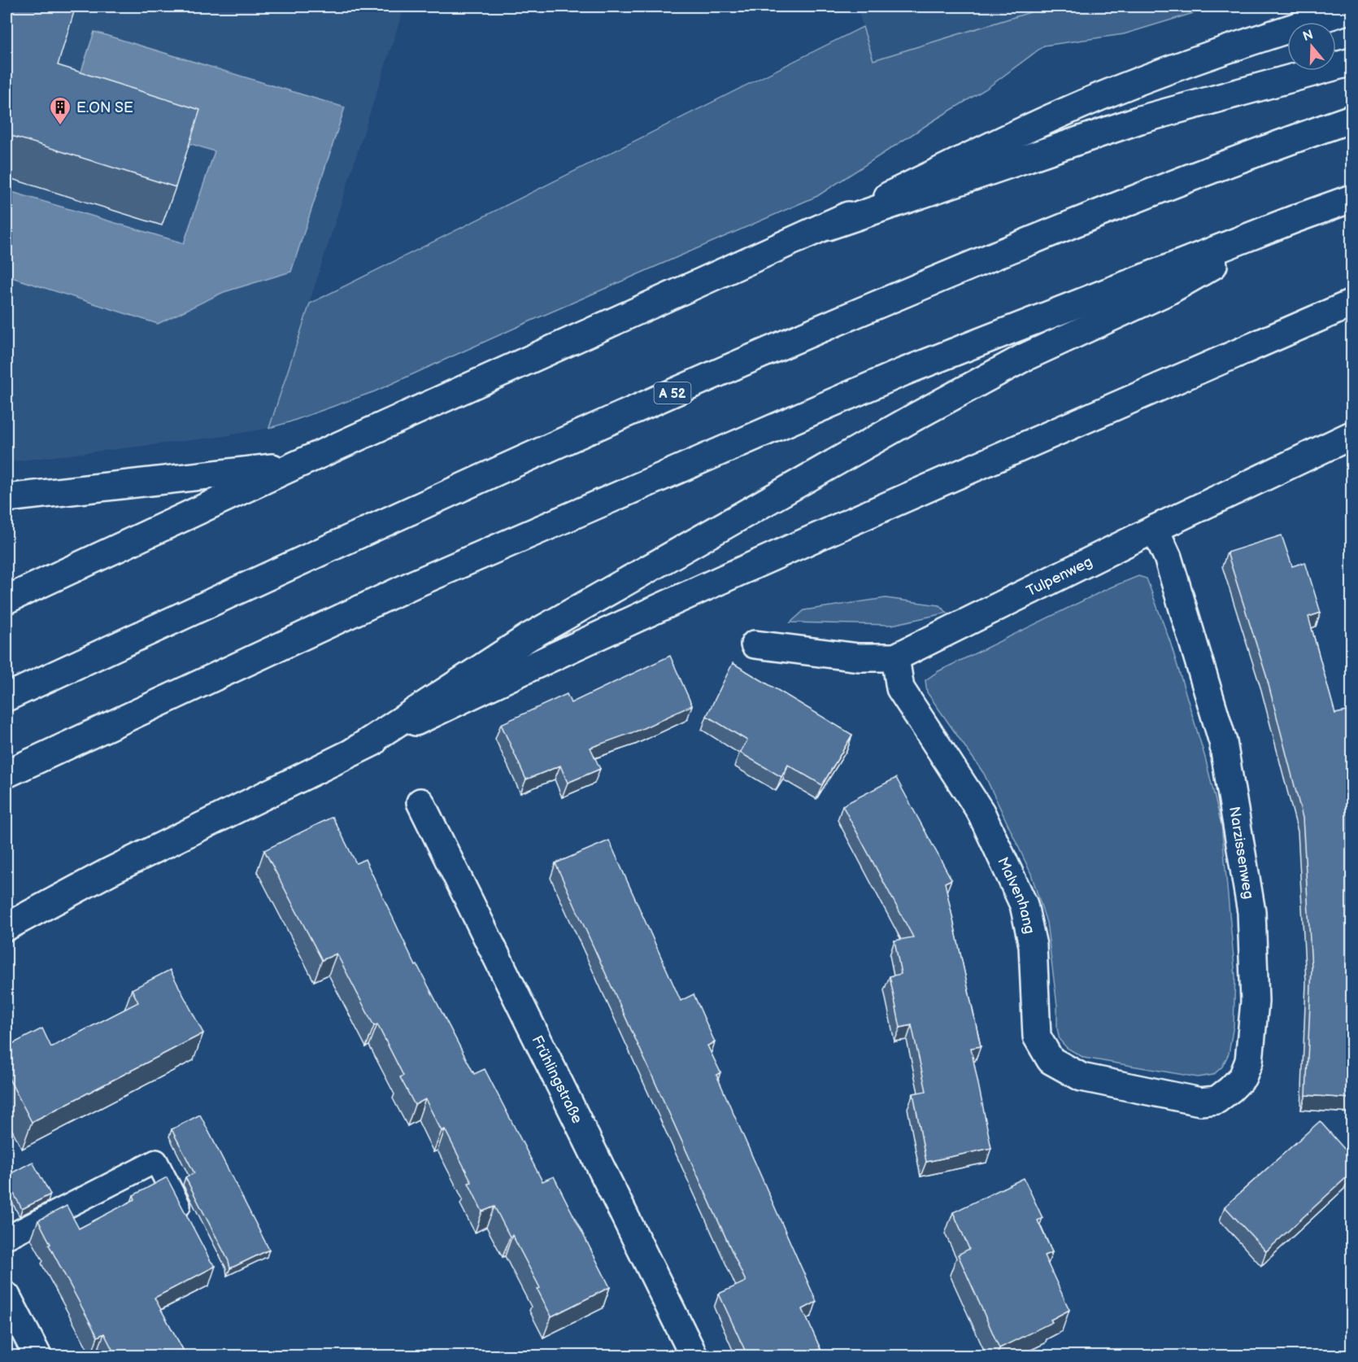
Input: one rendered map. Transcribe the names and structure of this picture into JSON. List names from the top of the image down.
{
  "streets": {
    "main road": [
      "A 52",
      "Tulpenweg",
      "Narzissenweg",
      "Malvenhang",
      "Frühlingstraße"
    ]
  },
  "crossings": [
    ["Tulpenweg", "Narzissenweg"],
    ["Tulpenweg", "Malvenhang"],
    ["Narzissenweg", "Malvenhang"]
  ],
  "places": {
    "building": ["E.ON SE"]
  },
  "north": "top"
}
